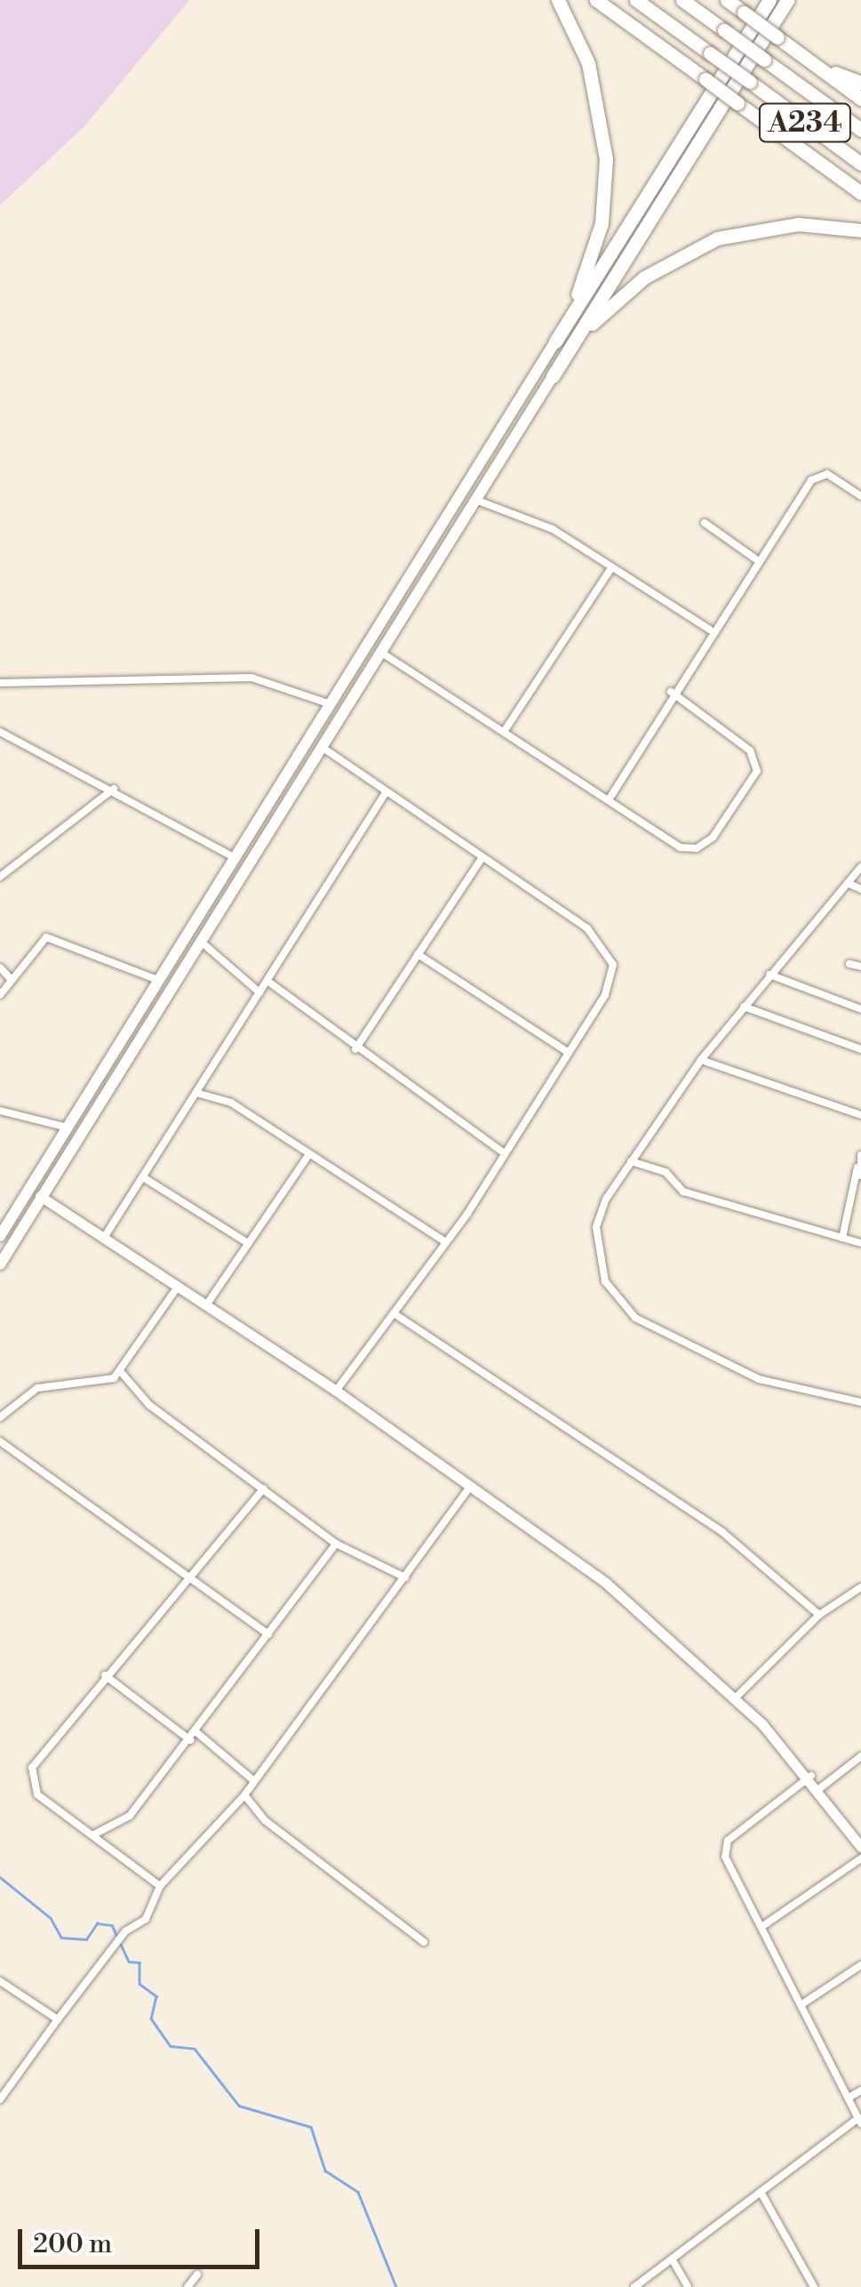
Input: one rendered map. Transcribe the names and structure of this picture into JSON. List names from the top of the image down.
{
  "streets": {
    "highway": ["A234"]
  },
  "scale_bar": "200 m"
}
